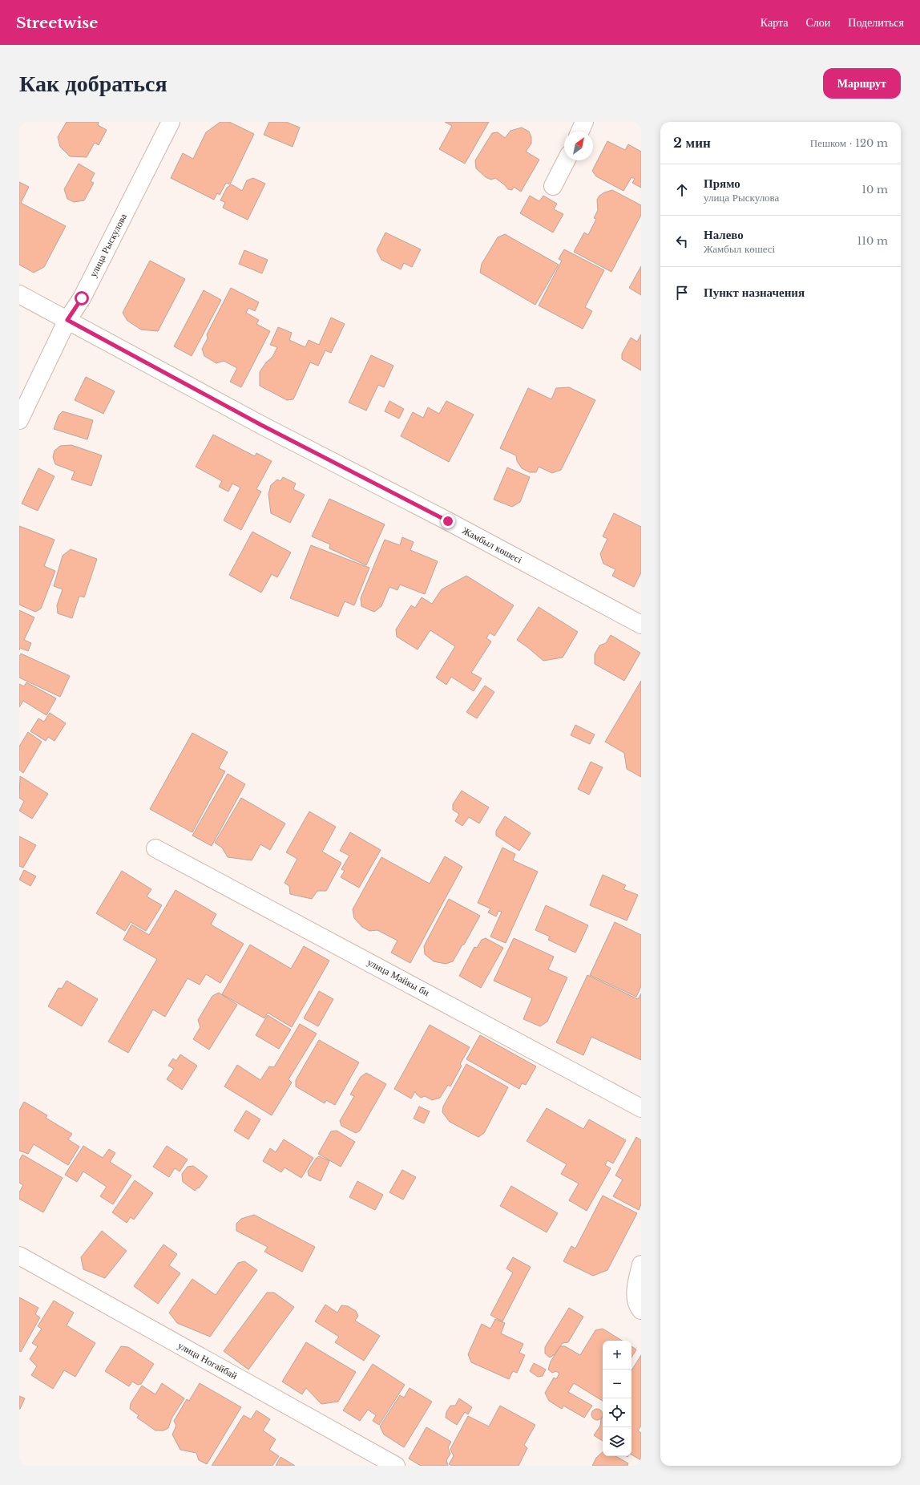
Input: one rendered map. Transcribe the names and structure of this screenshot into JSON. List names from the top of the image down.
{
  "streets": {
    "street": [
      "улица Рыскулова",
      "Жамбыл көшесі",
      "улица Майкы би",
      "улица Ногайбай"
    ]
  },
  "crossings": [
    ["улица Рыскулова", "Жамбыл көшесі"]
  ],
  "north": "top right",
  "page": {
    "header": "Streetwise",
    "nav": ["Карта", "Слои", "Поделиться"],
    "buttons": "Маршрут",
    "title": "Как добраться",
    "heading": ["2 мин", "Пешком · 120 m"],
    "list": [
      ["Прямо", "улица Рыскулова", "10 m"],
      ["Налево", "Жамбыл көшесі", "110 m"],
      "Пункт назначения"
    ],
    "map_buttons": ["+", "−"]
  }
}
